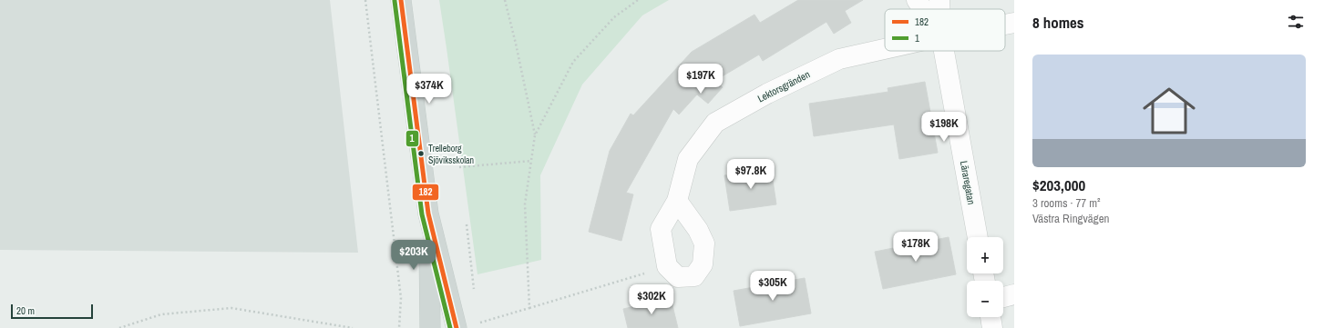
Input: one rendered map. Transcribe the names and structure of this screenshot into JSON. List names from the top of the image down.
{
  "streets": {
    "street": ["Lektorsgränden", "Läraregatan"]
  },
  "places": ["Trelleborg Sjöviksskolan"],
  "lines": ["transit line 182", "transit line 1"],
  "legend": ["182", "1"],
  "scale_bar": "20 m",
  "page": {
    "heading": "8 homes",
    "list": [
      {
        "name": "$203,000",
        "note": "3 rooms · 77 m² · Västra Ringvägen"
      }
    ],
    "price": [
      "$197K",
      "$374K",
      "$198K",
      "$97.8K",
      "$178K",
      "$203K",
      "$305K",
      "$302K"
    ],
    "map_buttons": ["+", "−"],
    "scale": "20 m"
  }
}
